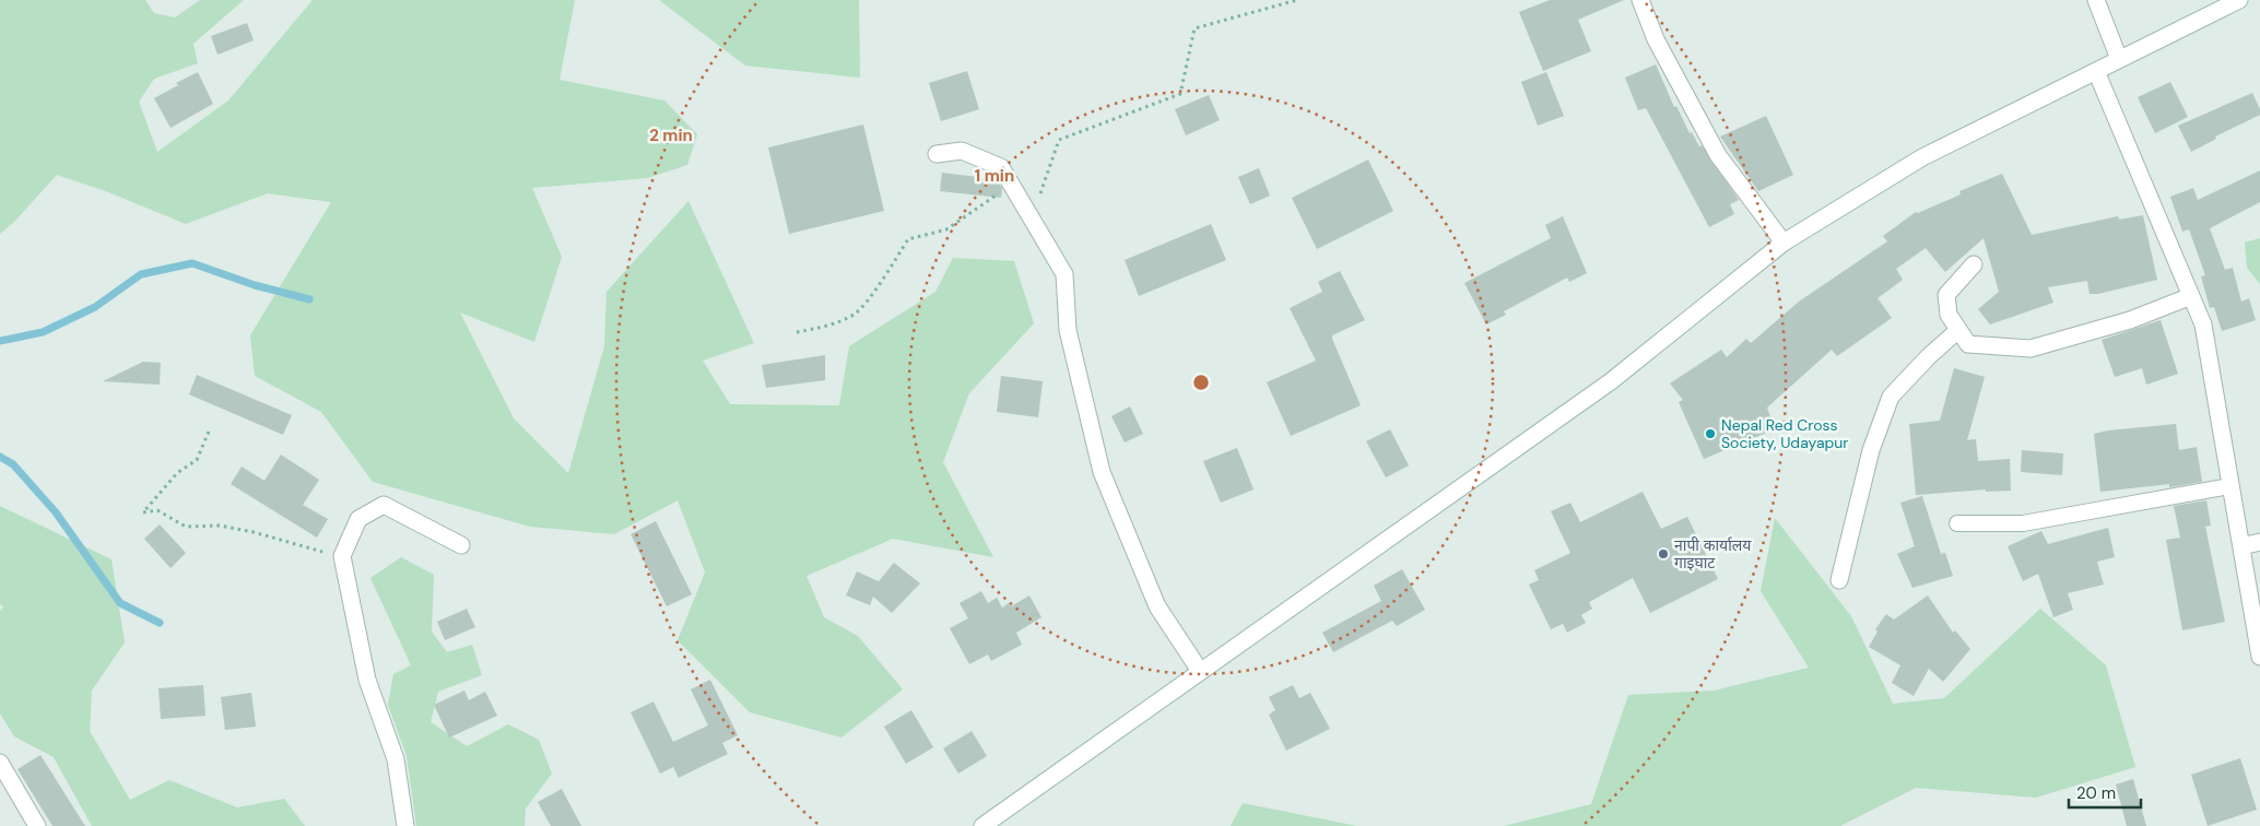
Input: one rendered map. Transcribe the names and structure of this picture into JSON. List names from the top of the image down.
{
  "places": ["Nepal Red Cross Society, Udayapur", "नापी कार्यालय गाइघाट"],
  "scale_bar": "20 m",
  "rings": ["2 min", "1 min"]
}
